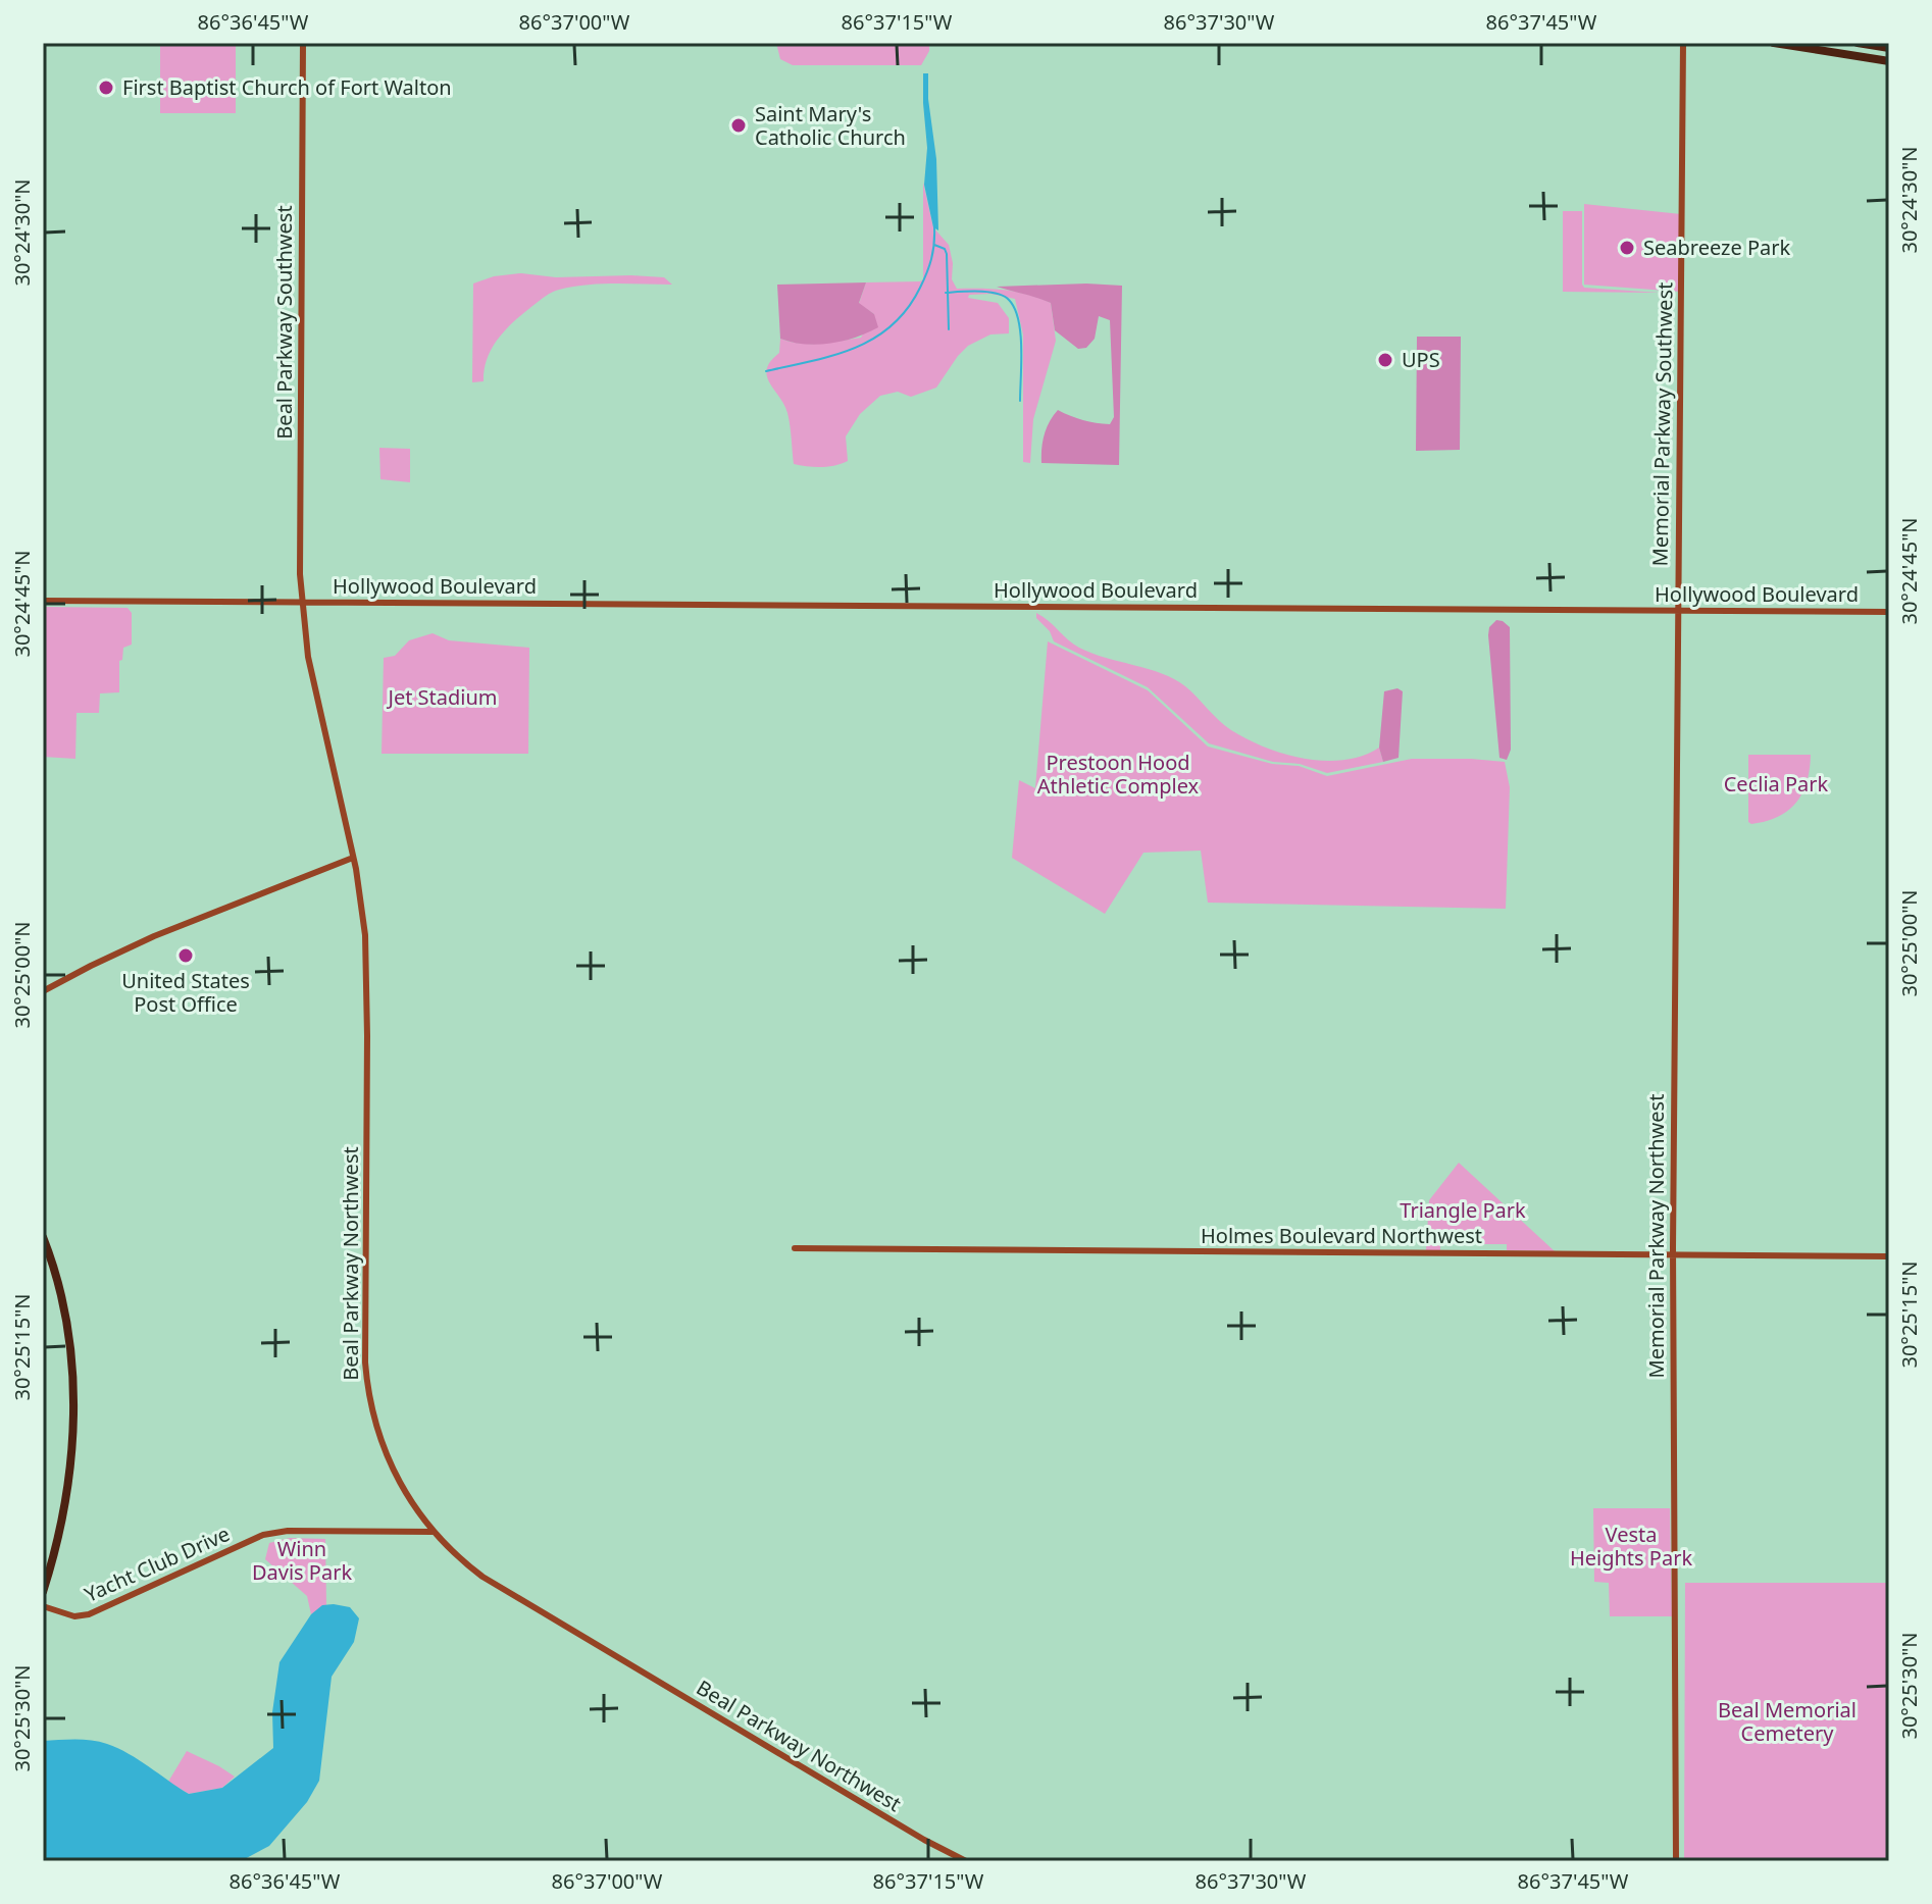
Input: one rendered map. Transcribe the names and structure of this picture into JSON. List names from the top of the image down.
{
  "streets": {
    "street": [
      "Beal Parkway Southwest",
      "Memorial Parkway Southwest",
      "Hollywood Boulevard",
      "Holmes Boulevard Northwest",
      "Memorial Parkway Northwest",
      "Beal Parkway Northwest",
      "Yacht Club Drive"
    ]
  },
  "crossings": [
    ["Beal Parkway Southwest", "Hollywood Boulevard"],
    ["Beal Parkway Southwest", "Beal Parkway Northwest"],
    ["Memorial Parkway Southwest", "Hollywood Boulevard"],
    ["Memorial Parkway Southwest", "Memorial Parkway Northwest"],
    ["Hollywood Boulevard", "Memorial Parkway Northwest"],
    ["Hollywood Boulevard", "Beal Parkway Northwest"],
    ["Holmes Boulevard Northwest", "Memorial Parkway Northwest"],
    ["Beal Parkway Northwest", "Yacht Club Drive"]
  ],
  "parks": [
    "Jet Stadium",
    "Prestoon Hood Athletic Complex",
    "Ceclia Park",
    "Triangle Park",
    "Vesta Heights Park",
    "Winn Davis Park",
    "Beal Memorial Cemetery"
  ],
  "places": [
    "First Baptist Church of Fort Walton",
    "Saint Mary's Catholic Church",
    "Seabreeze Park",
    "UPS",
    "United States Post Office"
  ],
  "coordinates": [
    "86°36'45\"W",
    "86°37'00\"W",
    "86°37'15\"W",
    "86°37'30\"W",
    "86°37'45\"W",
    "30°24'30\"N",
    "30°24'45\"N",
    "30°25'00\"N",
    "30°25'15\"N",
    "30°25'30\"N"
  ]
}
